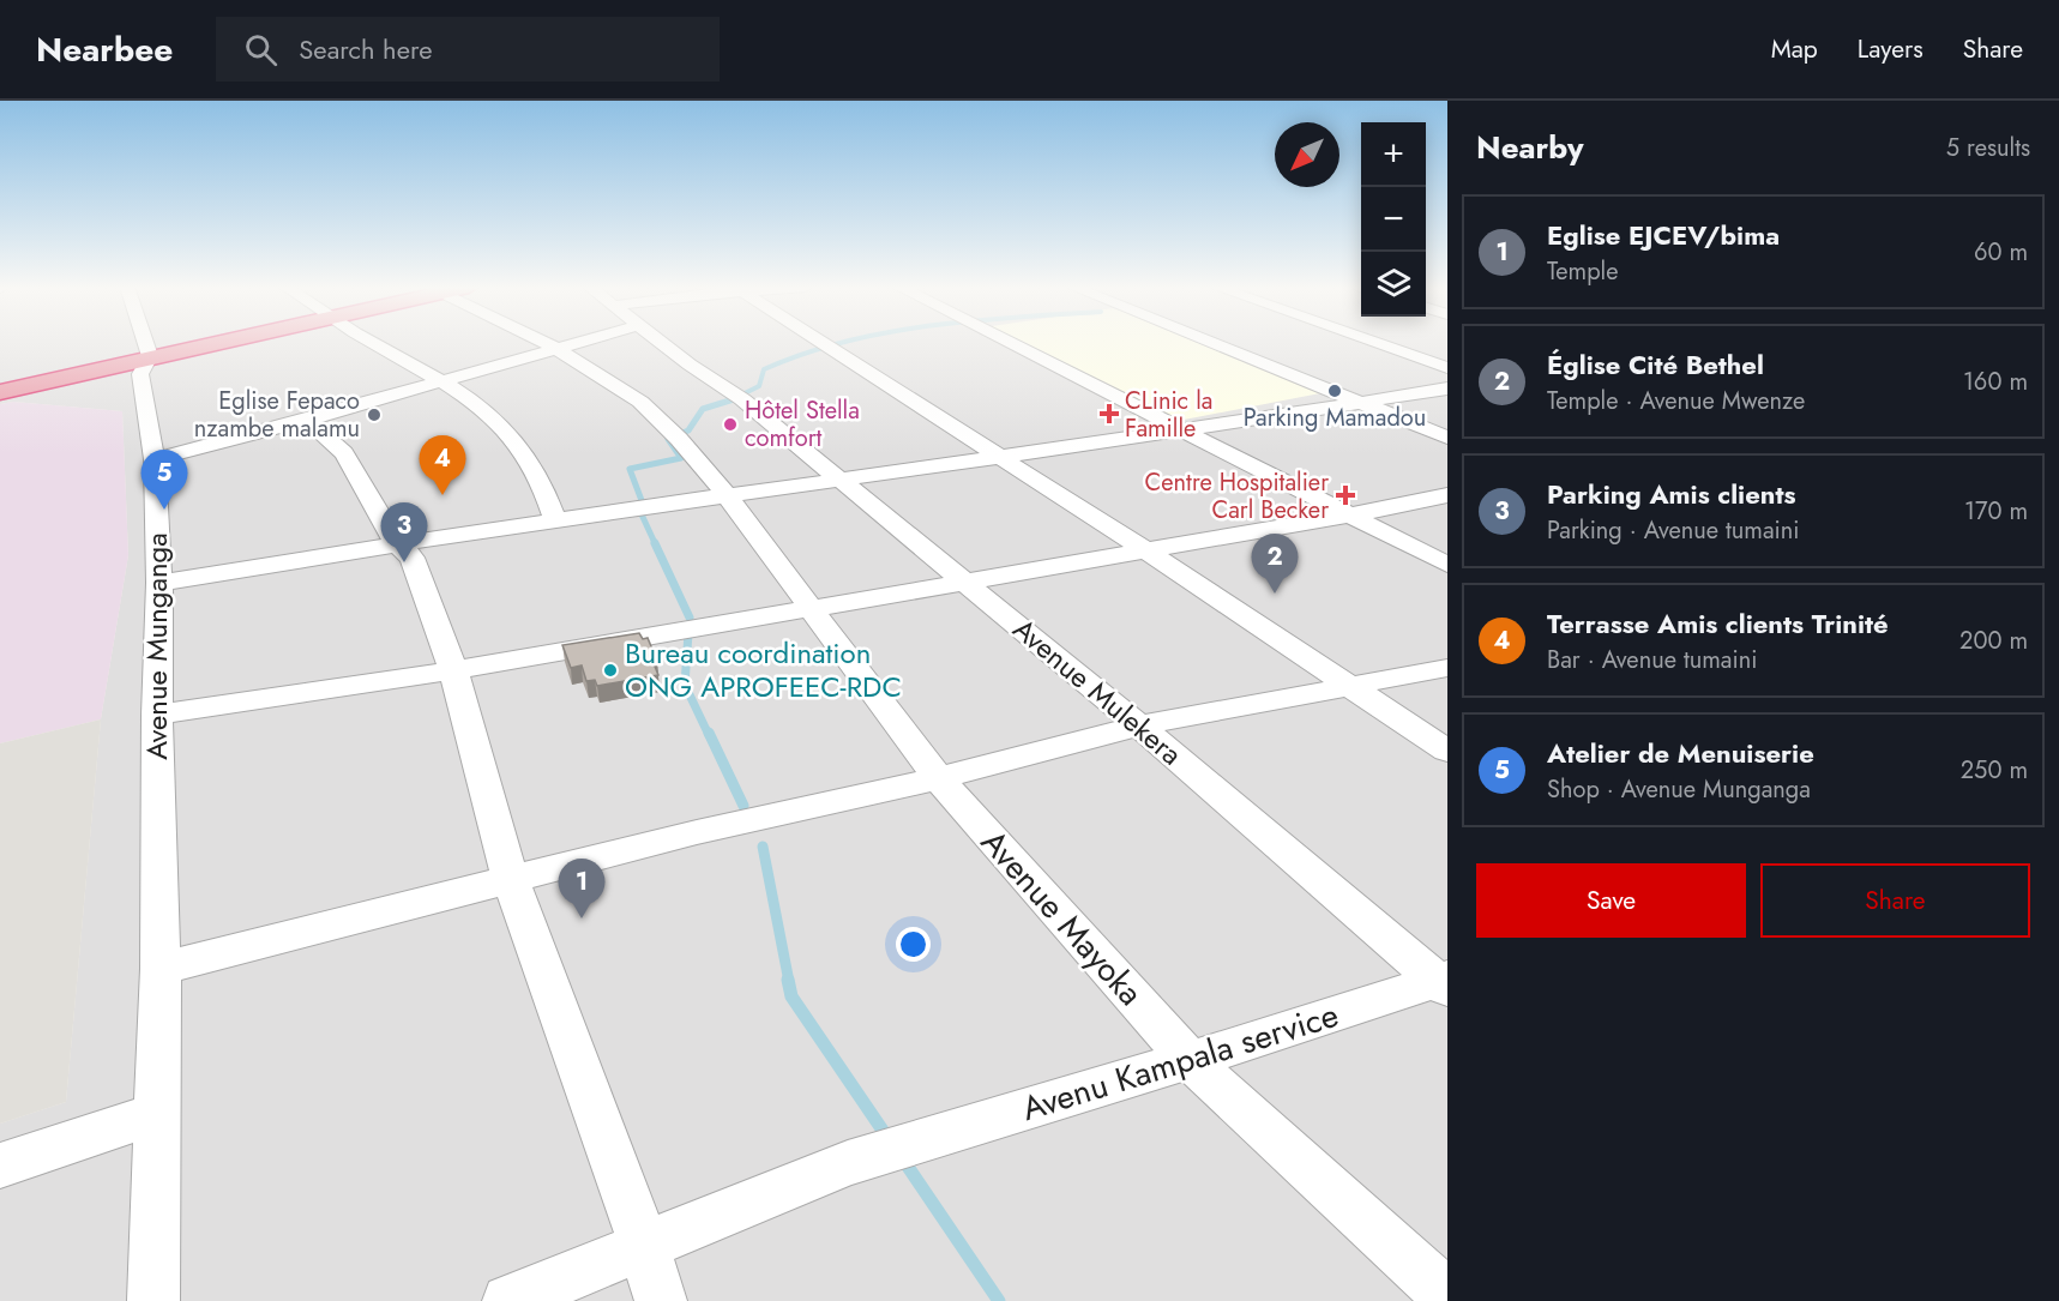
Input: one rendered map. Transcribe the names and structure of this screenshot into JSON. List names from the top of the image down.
{
  "streets": {
    "street": [
      "Avenue Munganga",
      "Avenue Mulekera",
      "Avenue Mayoka",
      "Avenu Kampala service"
    ]
  },
  "crossings": [
    ["Avenue Mulekera", "Avenu Kampala service"],
    ["Avenue Mayoka", "Avenu Kampala service"]
  ],
  "places": {
    "other": [
      "Parking Mamadou",
      "Eglise Fepaco nzambe malamu",
      "Hôtel Stella comfort",
      "Bureau coordination ONG APROFEEC-RDC"
    ],
    "health": ["CLinic la Famille", "Centre Hospitalier Carl Becker"]
  },
  "north": "bottom left",
  "page": {
    "header": "Nearbee",
    "search": "Search here",
    "nav": ["Map", "Layers", "Share"],
    "heading": ["Nearby", "5 results"],
    "map_buttons": ["+", "−"],
    "list": [
      {
        "mark": "1",
        "name": "Eglise EJCEV/bima",
        "note": "Temple",
        "value": "60 m"
      },
      {
        "mark": "2",
        "name": "Église Cité Bethel",
        "note": "Temple · Avenue Mwenze",
        "value": "160 m"
      },
      {
        "mark": "3",
        "name": "Parking Amis clients",
        "note": "Parking · Avenue tumaini",
        "value": "170 m"
      },
      {
        "mark": "4",
        "name": "Terrasse Amis clients Trinité",
        "note": "Bar · Avenue tumaini",
        "value": "200 m"
      },
      {
        "mark": "5",
        "name": "Atelier de Menuiserie",
        "note": "Shop · Avenue Munganga",
        "value": "250 m"
      }
    ],
    "pins": [
      "4",
      "5",
      "3",
      "2",
      "1"
    ],
    "buttons": ["Save", "Share"]
  }
}
